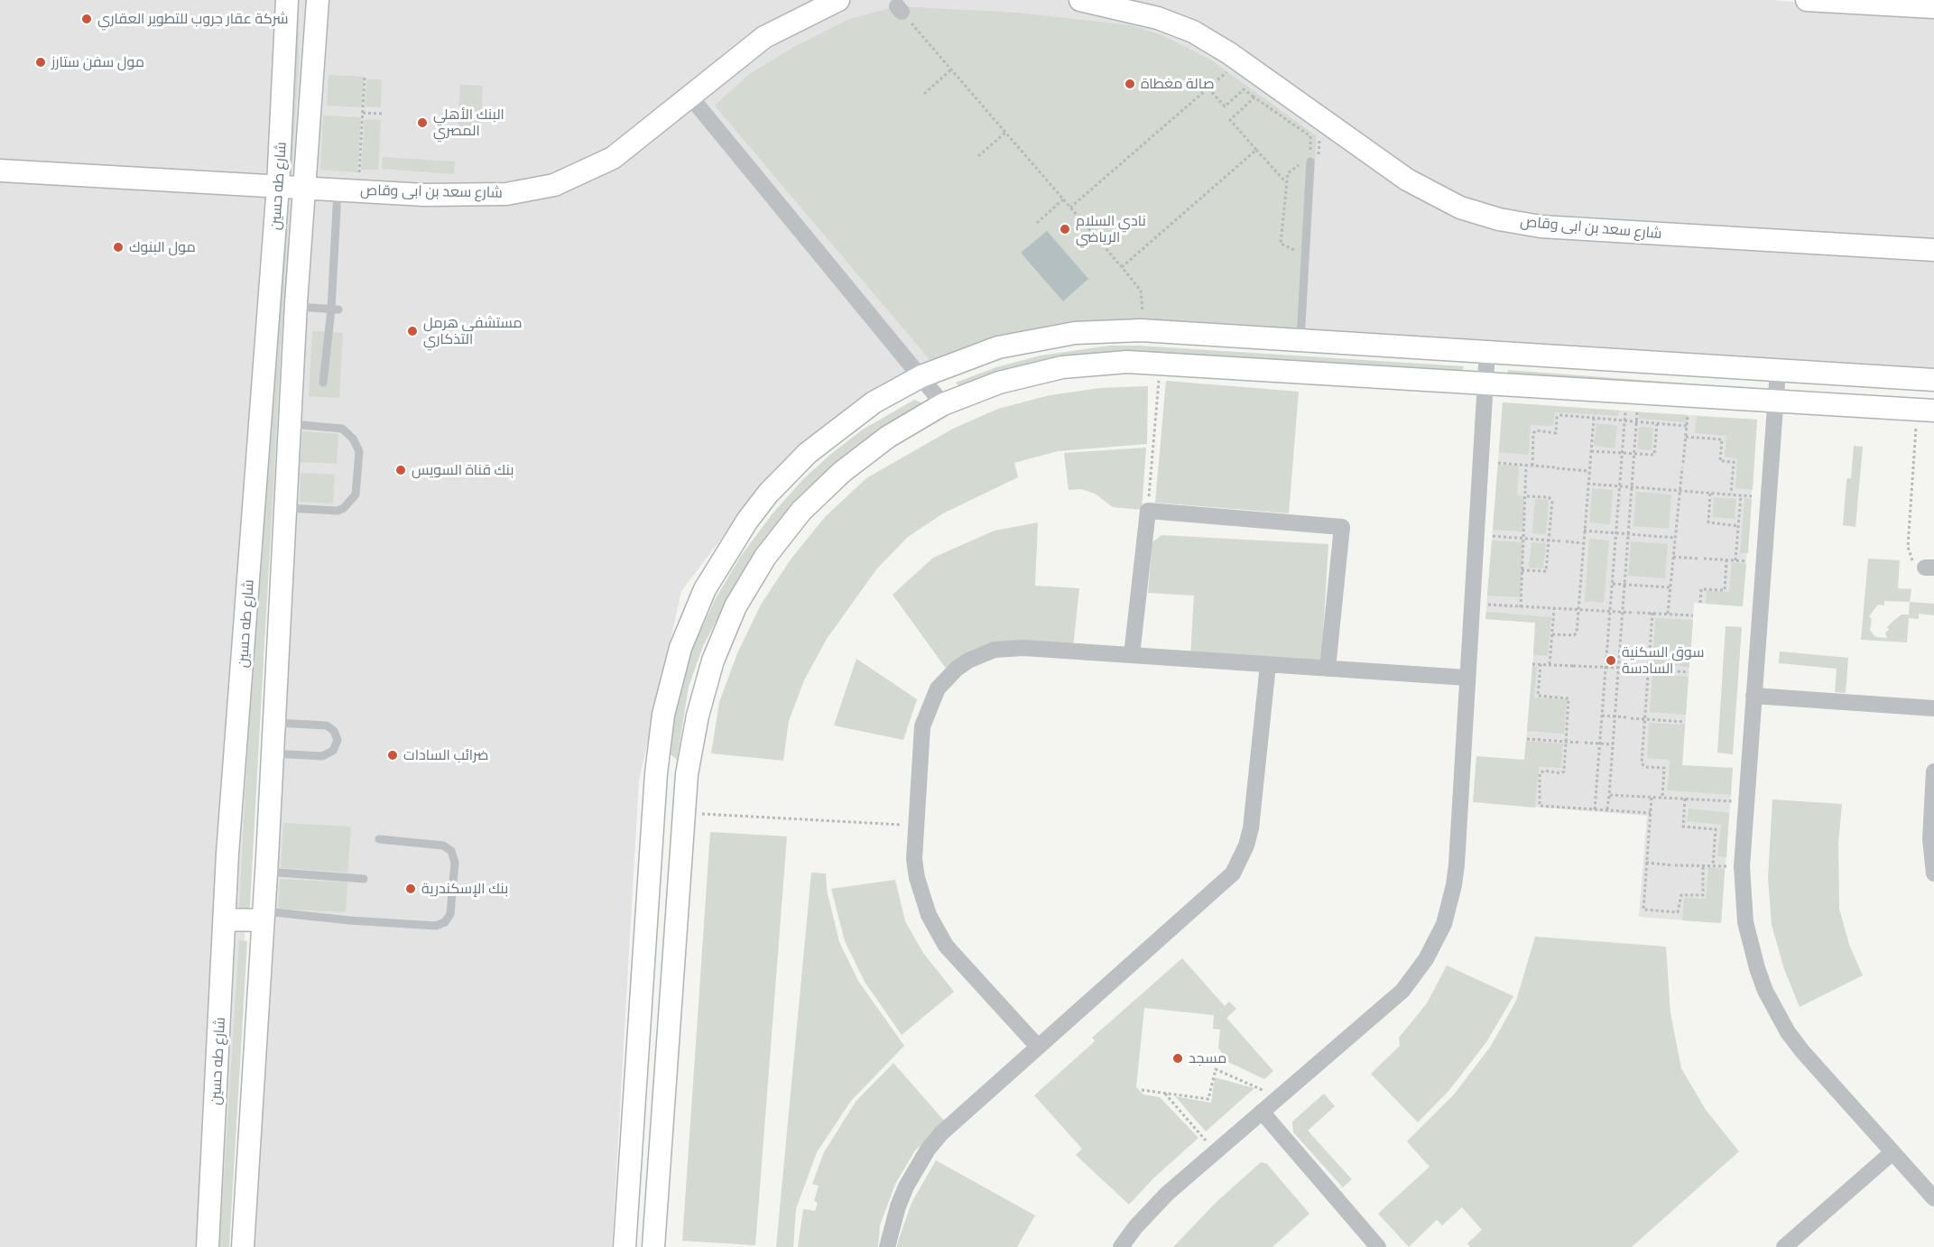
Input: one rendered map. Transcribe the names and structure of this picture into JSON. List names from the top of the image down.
{
  "streets": {
    "street": ["شارع طه حسين", "شارع سعد بن ابى وقاص"]
  },
  "crossings": [
    ["شارع طه حسين", "شارع سعد بن ابى وقاص"]
  ],
  "places": [
    "شركة عقار جروب للتطوير العقاري",
    "مول سفن ستارز",
    "صالة مغطاة",
    "البنك الأهلي المصري",
    "نادي السلام الرياضي",
    "مول البنوك",
    "مستشفى هرمل التذكاري",
    "بنك قناة السويس",
    "سوق السكنية السادسة",
    "ضرائب السادات",
    "بنك الإسكندرية",
    "مسجد"
  ]
}
